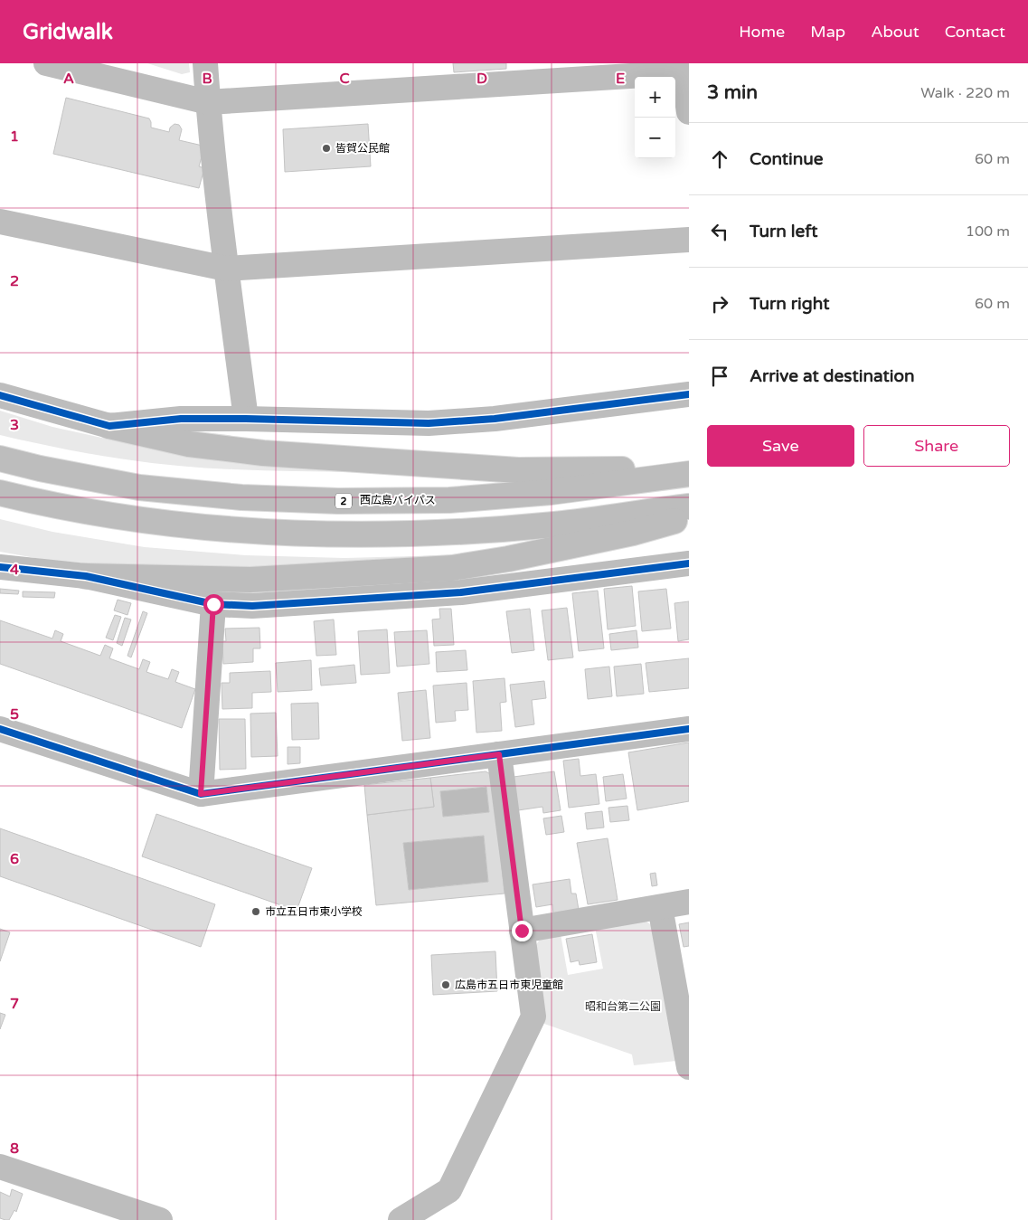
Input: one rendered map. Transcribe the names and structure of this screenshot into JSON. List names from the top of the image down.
{
  "streets": {
    "main road": ["西広島バイパス", "2"]
  },
  "parks": ["昭和台第二公園"],
  "places": ["皆賀公民館", "市立五日市東小学校", "広島市五日市東児童館"],
  "page": {
    "header": "Gridwalk",
    "nav": [
      "Home",
      "Map",
      "About",
      "Contact"
    ],
    "heading": ["3 min", "Walk · 220 m"],
    "map_buttons": ["+", "−"],
    "list": [
      ["Continue", "60 m"],
      ["Turn left", "100 m"],
      ["Turn right", "60 m"],
      "Arrive at destination"
    ],
    "buttons": ["Save", "Share"]
  },
  "grid": {
    "columns": [
      "A",
      "B",
      "C",
      "D",
      "E"
    ],
    "rows": [
      "1",
      "2",
      "3",
      "4",
      "5",
      "6",
      "7",
      "8"
    ]
  }
}
